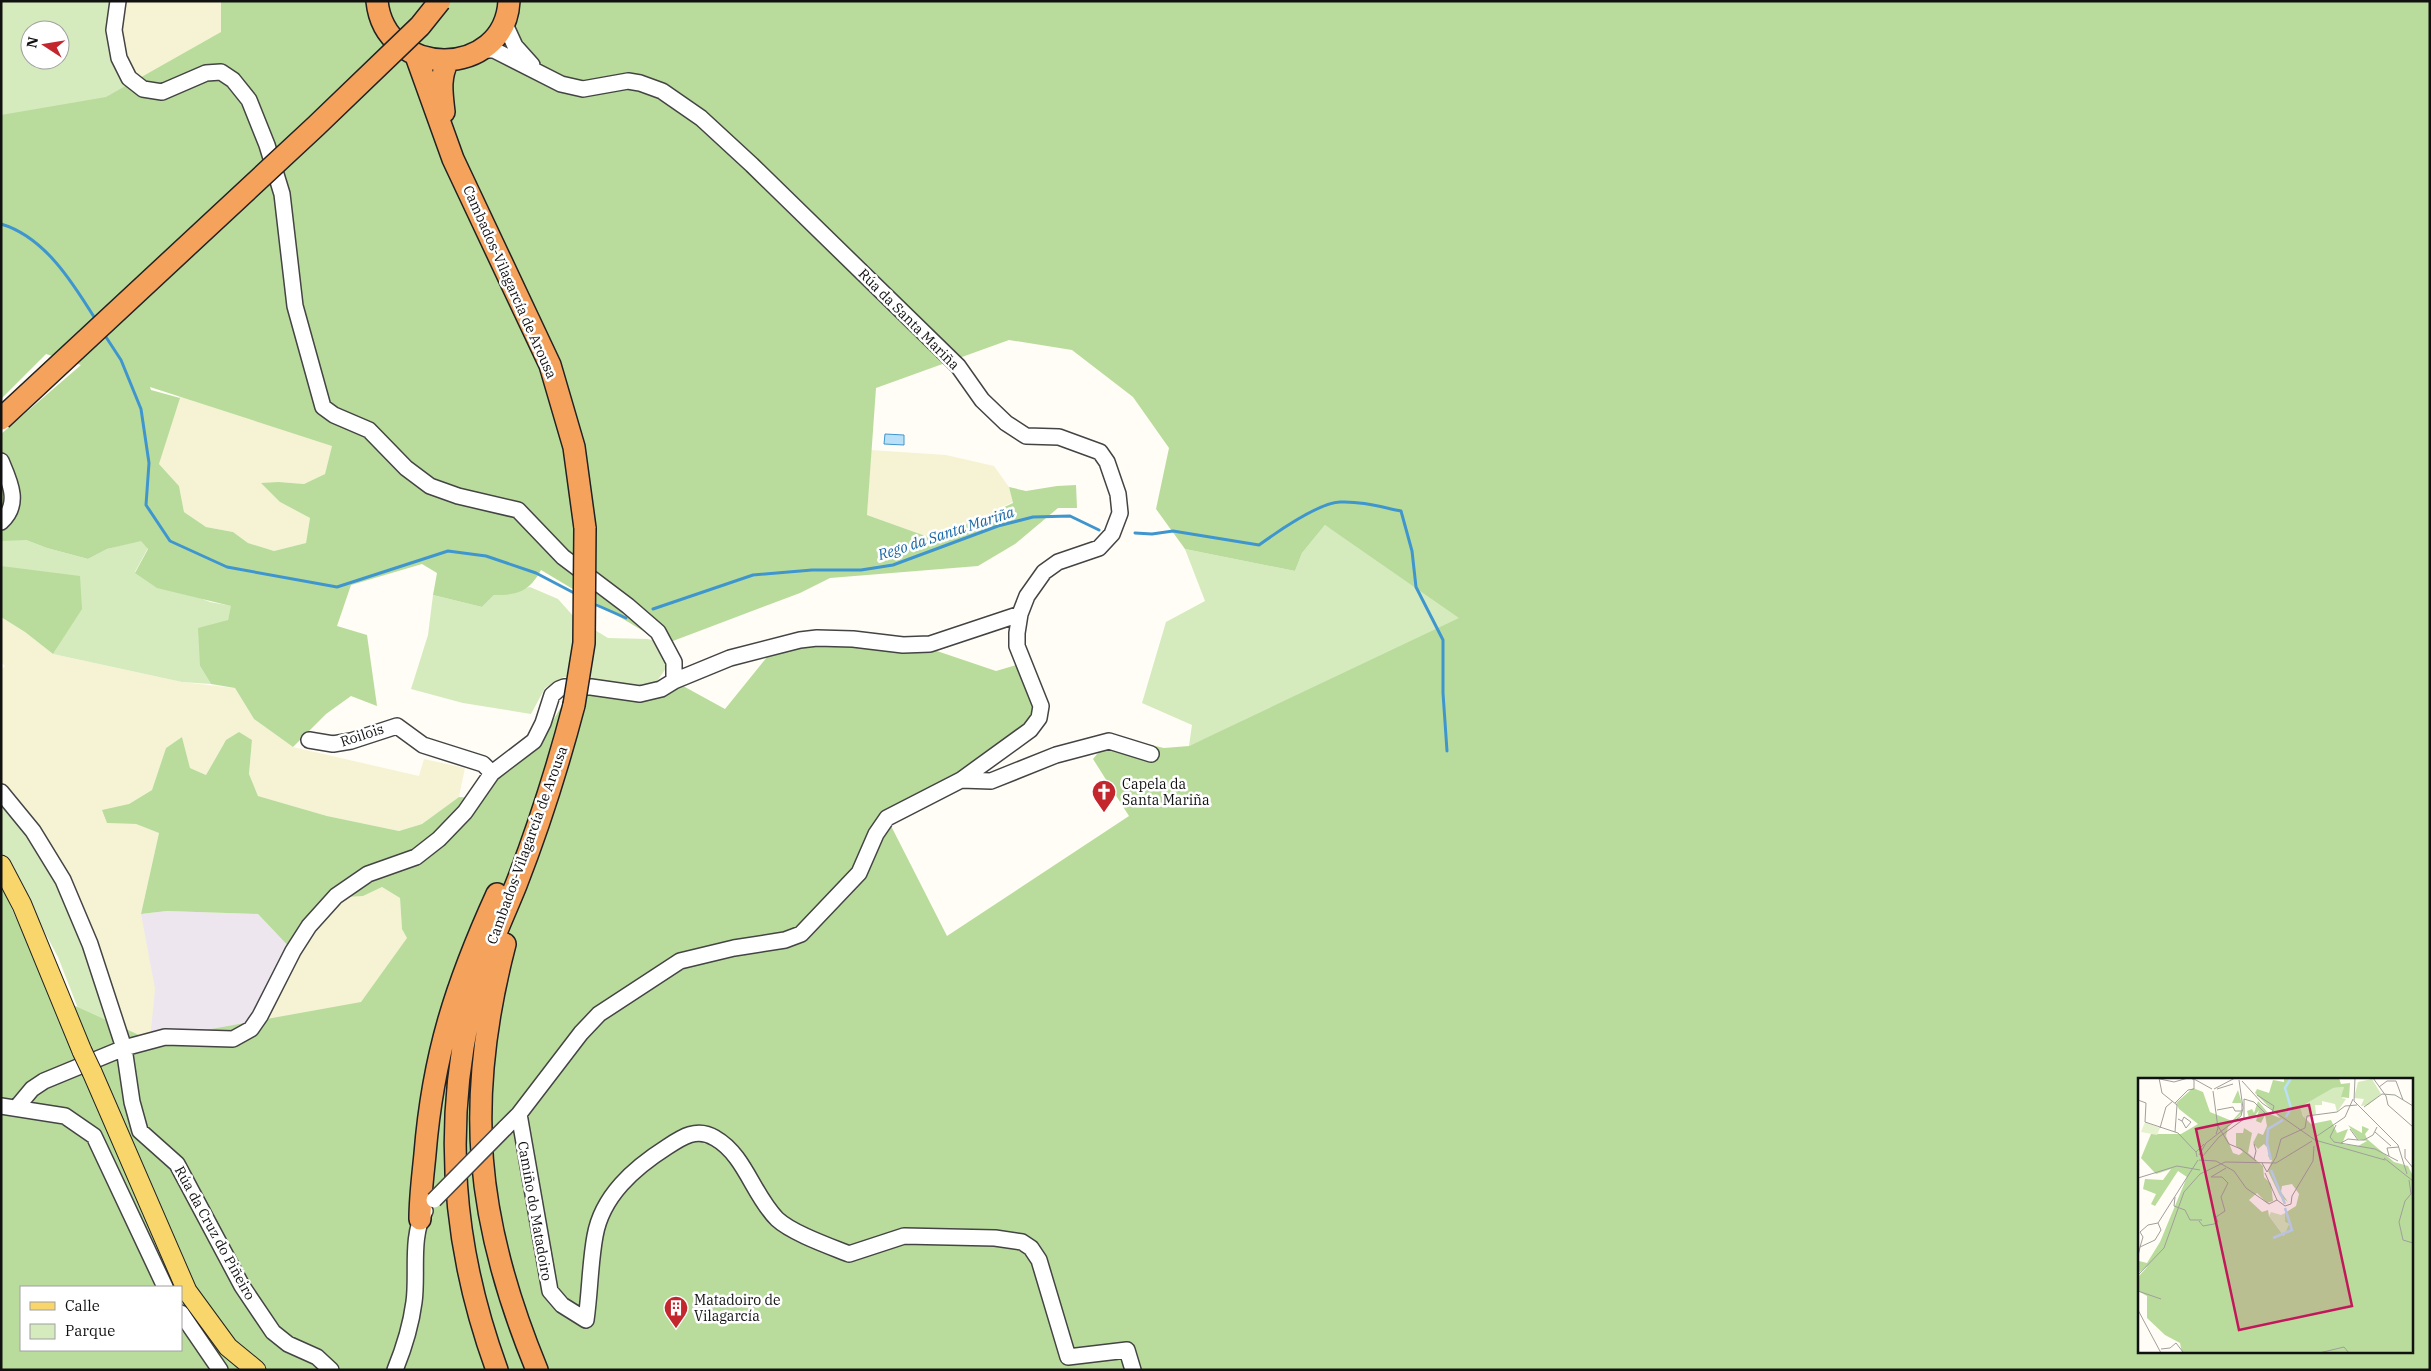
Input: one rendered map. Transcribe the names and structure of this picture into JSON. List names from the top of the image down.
{
  "streets": {
    "highway": ["Cambados-Vilagarcía de Arousa"],
    "street": [
      "Rúa da Santa Mariña",
      "Roilois",
      "Camiño do Matadoiro",
      "Rúa da Cruz do Piñeiro"
    ]
  },
  "crossings": [
    ["Rúa da Santa Mariña", "Camiño do Matadoiro"]
  ],
  "water": ["Rego da Santa Mariña"],
  "places": {
    "church": ["Capela da Santa Mariña"],
    "building": ["Matadoiro de Vilagarcía"]
  },
  "legend": ["Calle", "Parque"],
  "north": "left"
}
